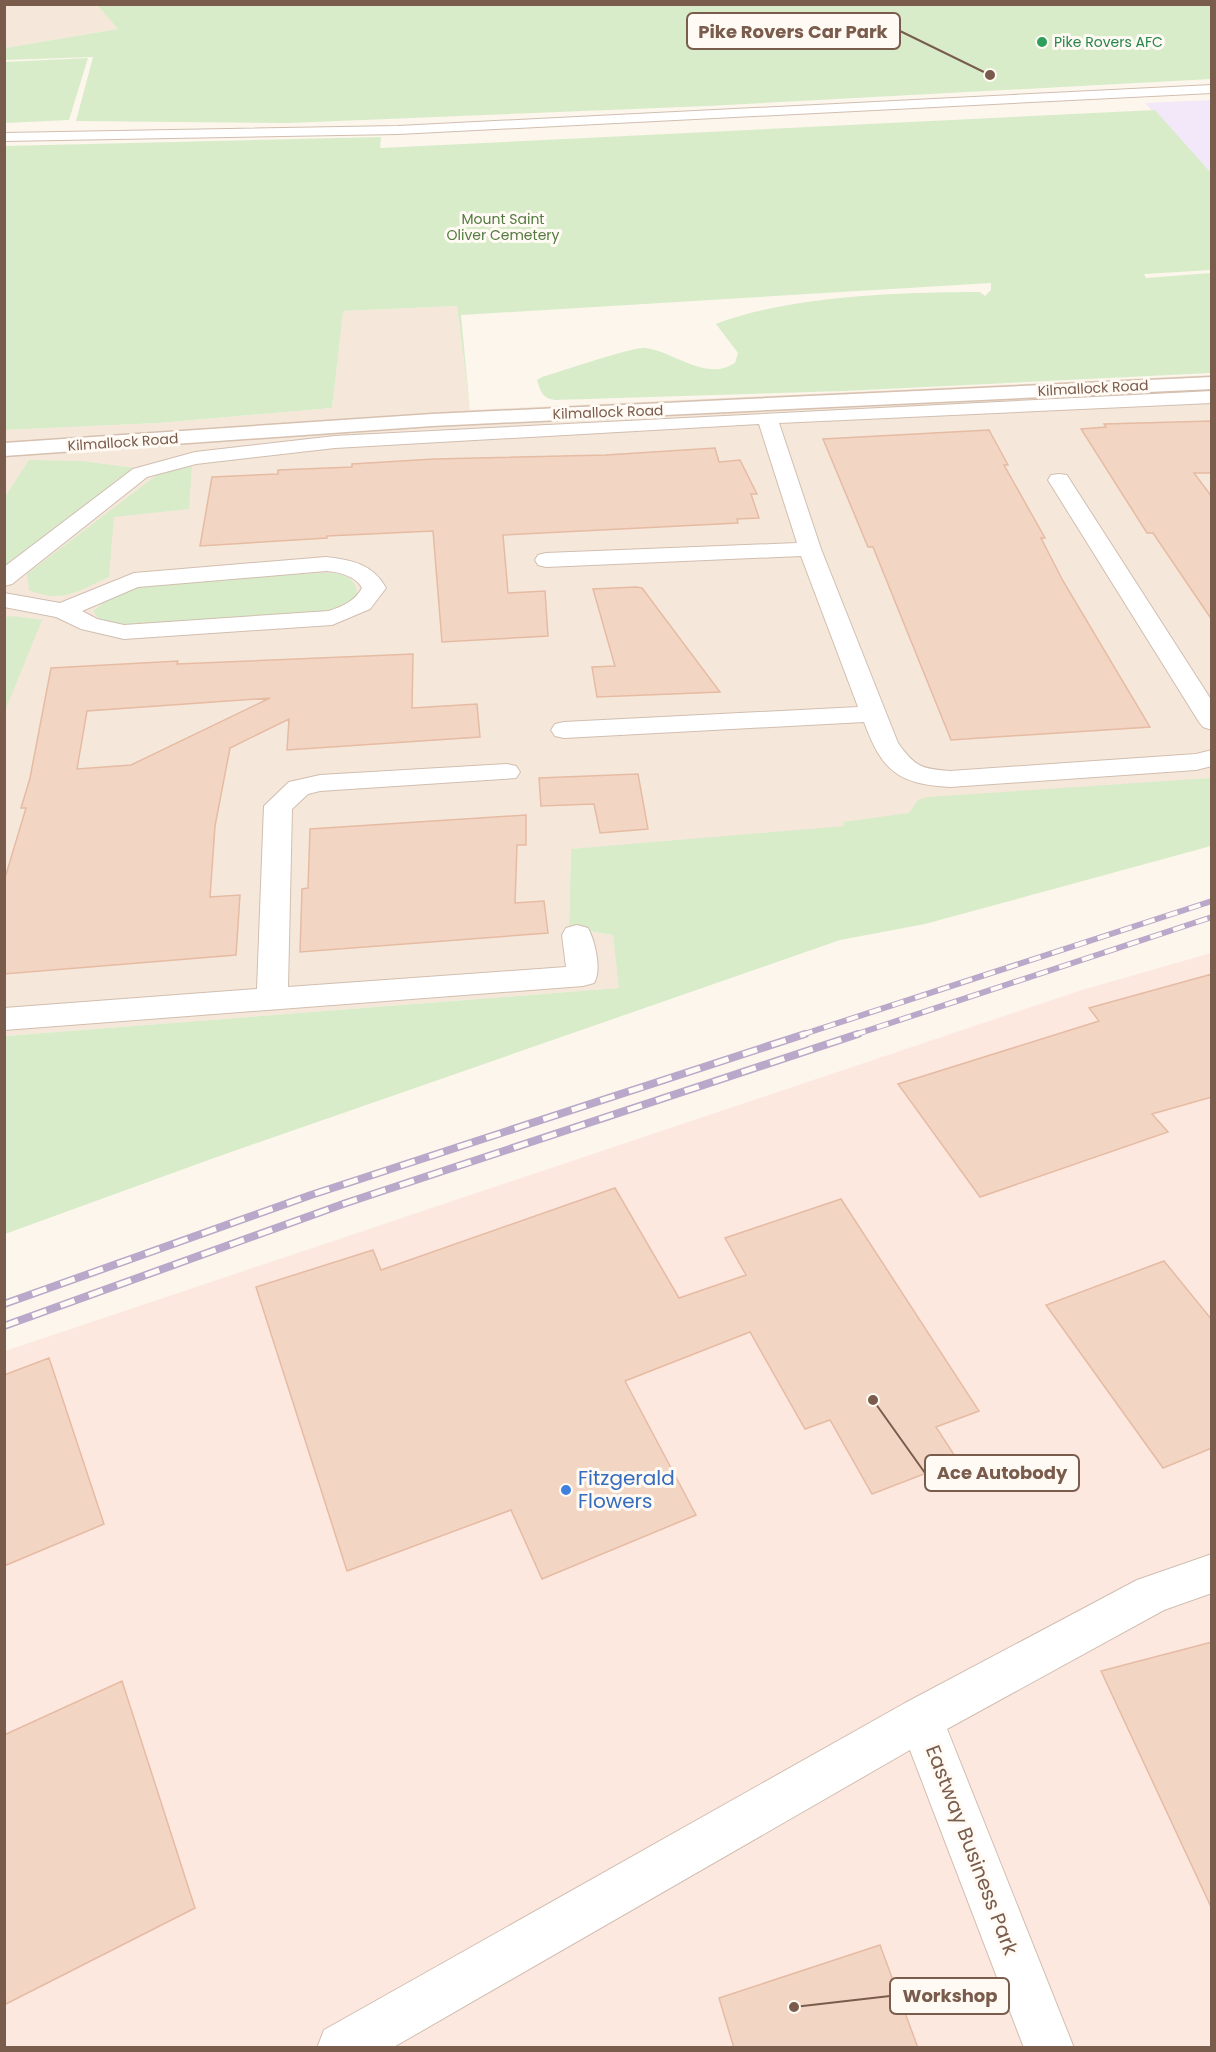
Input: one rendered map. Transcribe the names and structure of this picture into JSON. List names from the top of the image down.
{
  "streets": {
    "main road": ["Kilmallock Road"],
    "street": ["Eastway Business Park"]
  },
  "parks": ["Mount Saint Oliver Cemetery"],
  "places": [
    "Pike Rovers AFC",
    "Pike Rovers Car Park",
    "Ace Autobody",
    "Fitzgerald Flowers",
    "Workshop"
  ]
}
